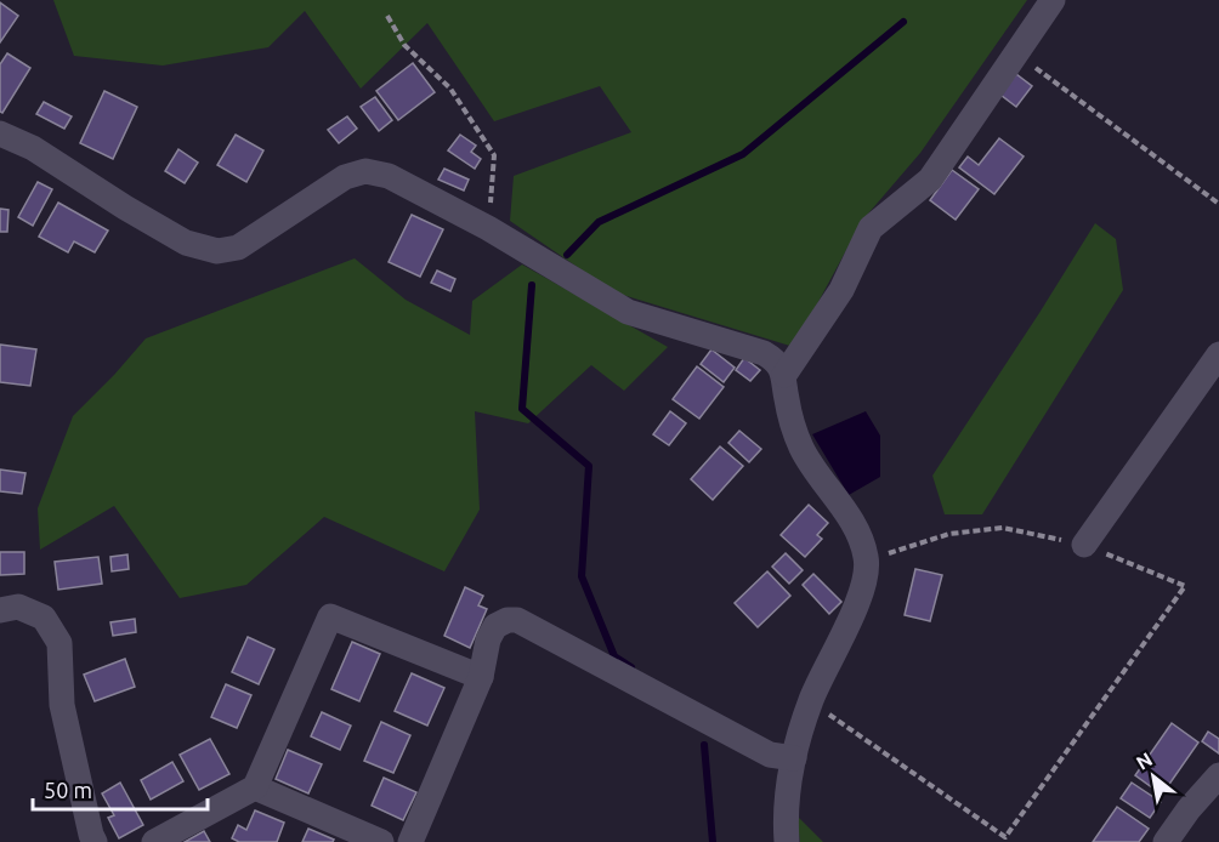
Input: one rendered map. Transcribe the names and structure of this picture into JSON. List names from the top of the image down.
{
  "scale_bar": "50 m",
  "north": "top left"
}
